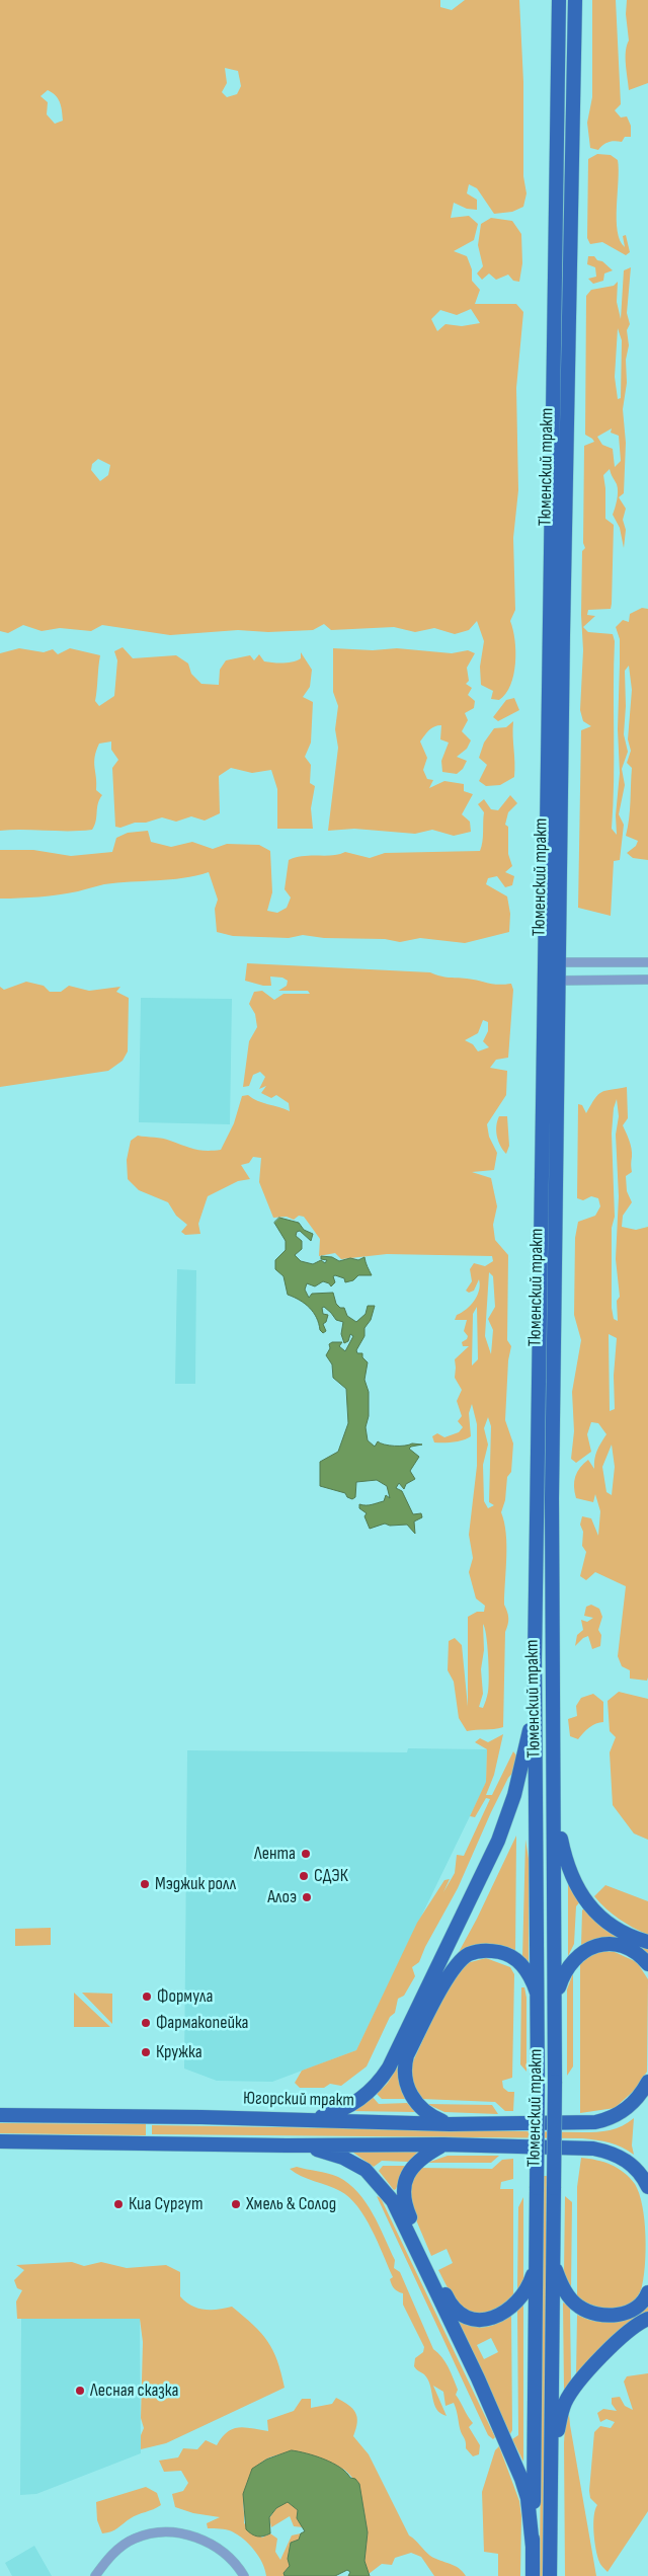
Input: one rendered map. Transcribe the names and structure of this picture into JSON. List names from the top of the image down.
{
  "streets": {
    "main road": ["Тюменский тракт", "Югорский тракт"]
  },
  "places": [
    "Лента",
    "СДЭК",
    "Мэджик ролл",
    "Алоэ",
    "Формула",
    "Фармакопейка",
    "Кружка",
    "Киа Сургут",
    "Хмель & Солод",
    "Лесная сказка"
  ]
}
